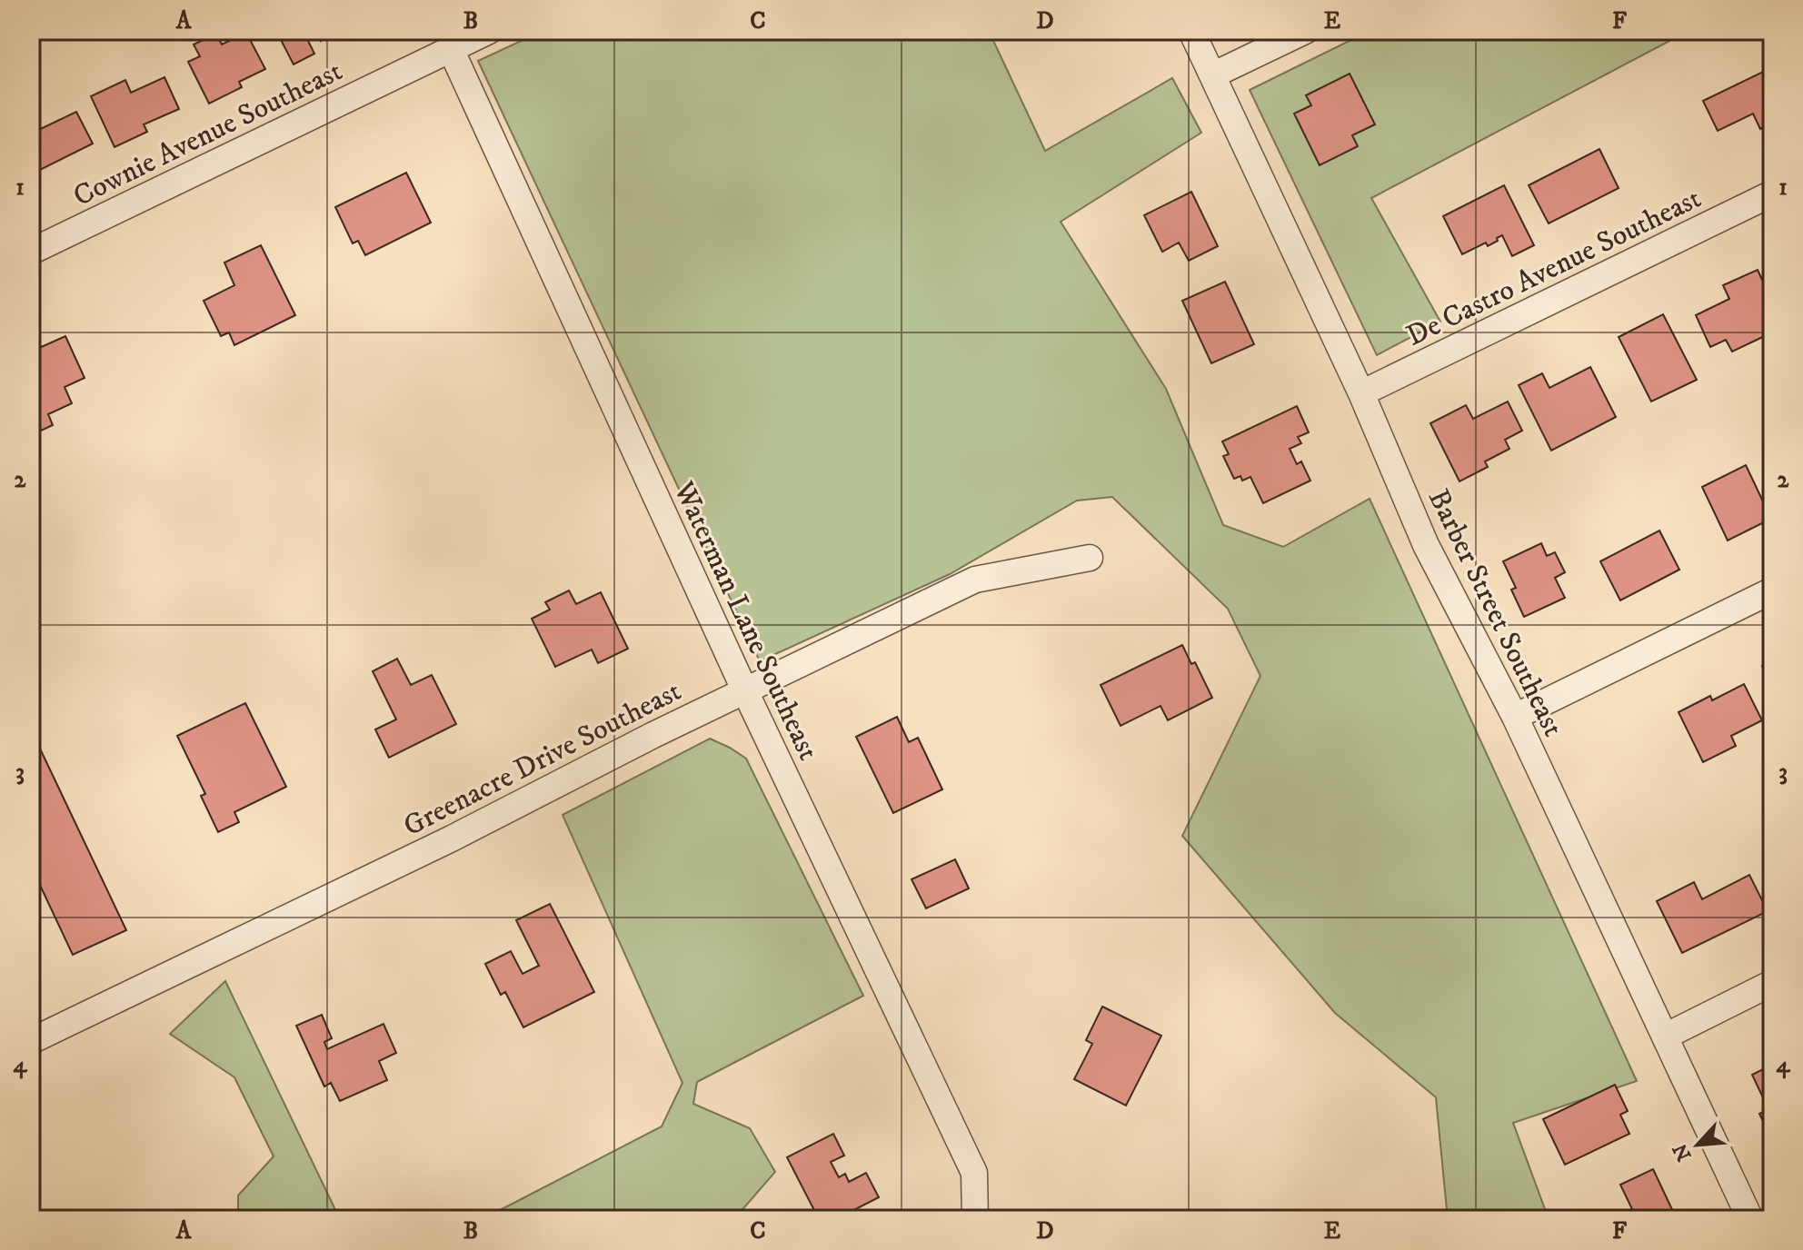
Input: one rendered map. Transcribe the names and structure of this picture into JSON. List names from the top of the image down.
{
  "streets": {
    "street": [
      "Cownie Avenue Southeast",
      "De Castro Avenue Southeast",
      "Barber Street Southeast",
      "Waterman Lane Southeast",
      "Greenacre Drive Southeast"
    ]
  },
  "crossings": [
    ["Cownie Avenue Southeast", "Waterman Lane Southeast"],
    ["De Castro Avenue Southeast", "Barber Street Southeast"],
    ["Waterman Lane Southeast", "Greenacre Drive Southeast"]
  ],
  "north": "bottom left",
  "grid": {
    "columns": [
      "A",
      "B",
      "C",
      "D",
      "E",
      "F"
    ],
    "rows": [
      "1",
      "2",
      "3",
      "4"
    ]
  }
}
